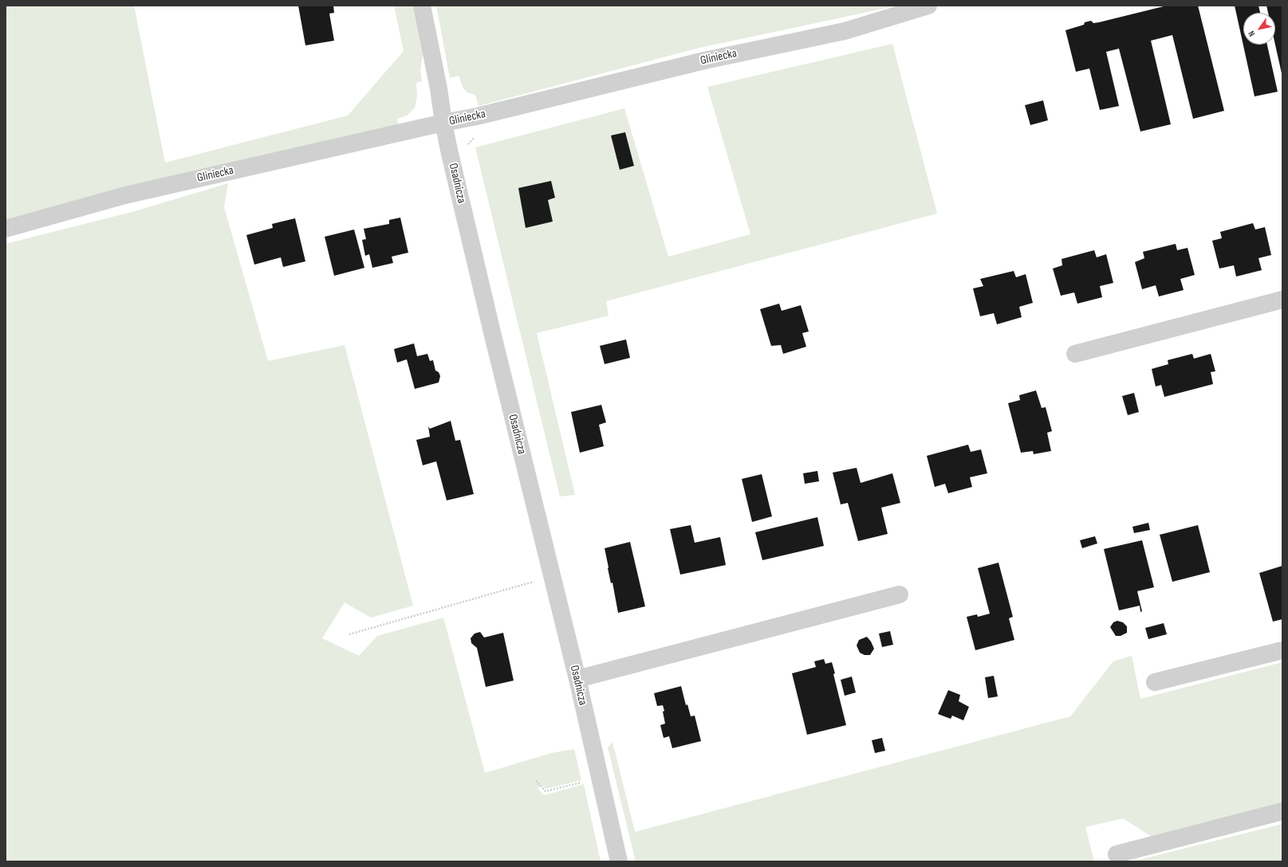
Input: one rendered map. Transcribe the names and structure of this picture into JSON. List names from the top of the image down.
{
  "streets": {
    "street": ["Gliniecka", "Osadnicza"]
  },
  "crossings": [
    ["Gliniecka", "Osadnicza"]
  ],
  "north": "bottom left"
}
